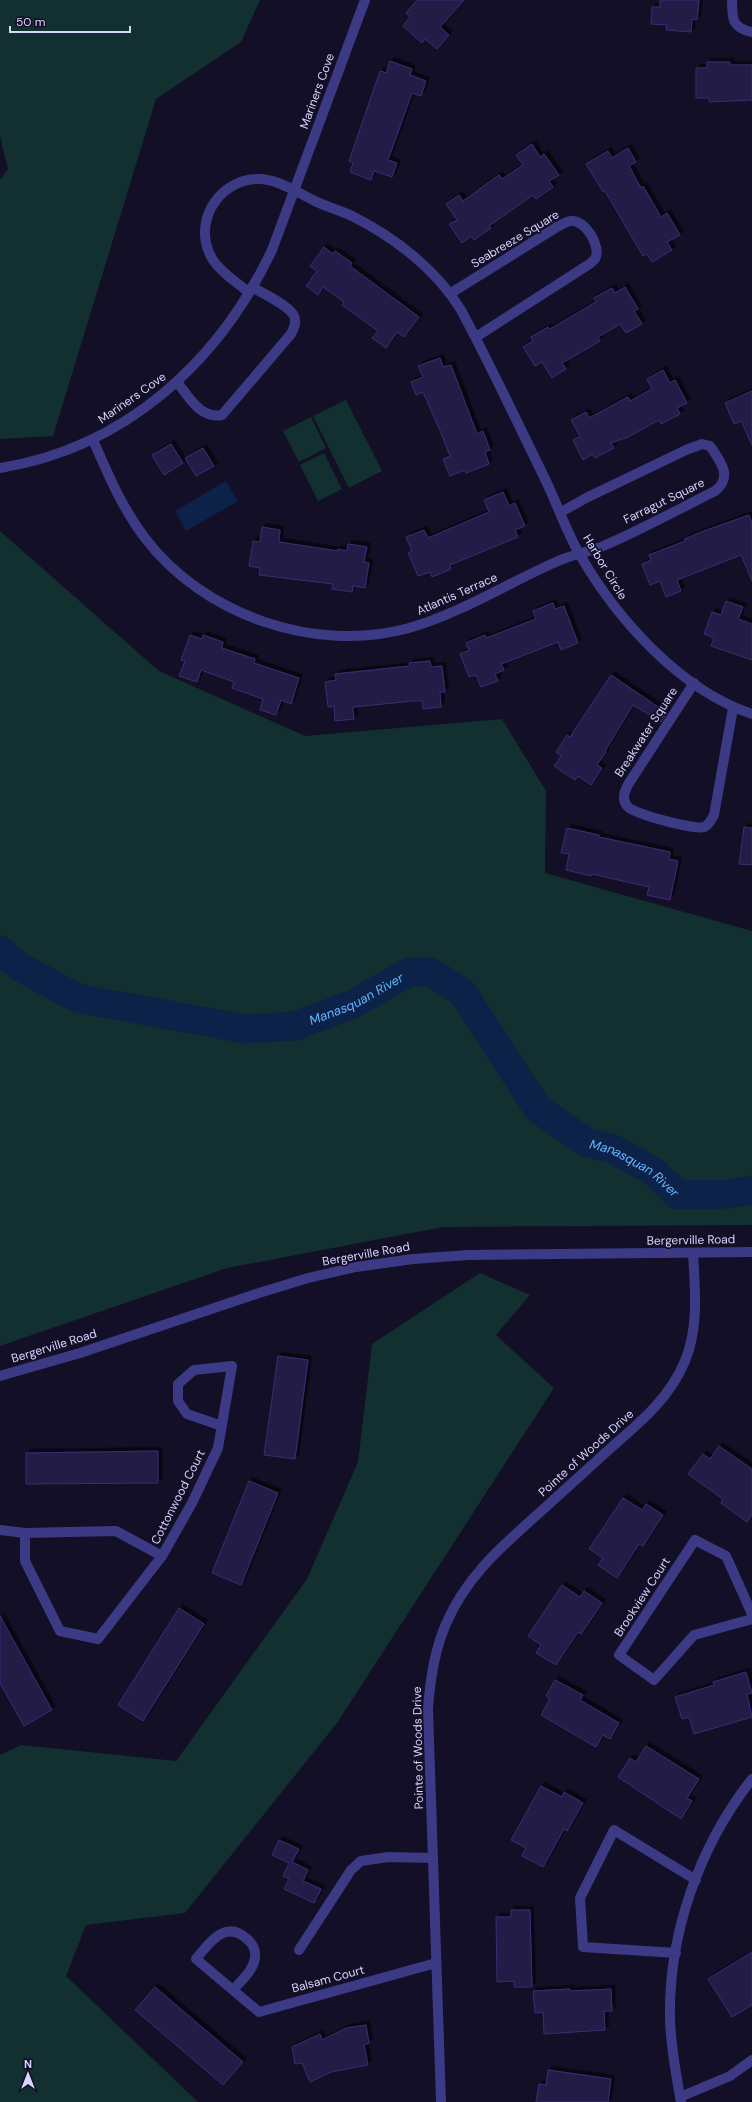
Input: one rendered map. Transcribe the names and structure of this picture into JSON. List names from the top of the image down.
{
  "streets": {
    "street": [
      "Mariners Cove",
      "Seabreeze Square",
      "Farragut Square",
      "Harbor Circle",
      "Atlantis Terrace",
      "Breakwater Square",
      "Bergerville Road",
      "Pointe of Woods Drive",
      "Cottonwood Court",
      "Brookview Court",
      "Balsam Court"
    ]
  },
  "crossings": [
    ["Mariners Cove", "Atlantis Terrace"],
    ["Seabreeze Square", "Harbor Circle"],
    ["Farragut Square", "Harbor Circle"],
    ["Farragut Square", "Atlantis Terrace"],
    ["Harbor Circle", "Atlantis Terrace"],
    ["Harbor Circle", "Breakwater Square"],
    ["Bergerville Road", "Pointe of Woods Drive"],
    ["Pointe of Woods Drive", "Balsam Court"]
  ],
  "water": ["Manasquan River"],
  "scale_bar": "50 m",
  "north": "top"
}
